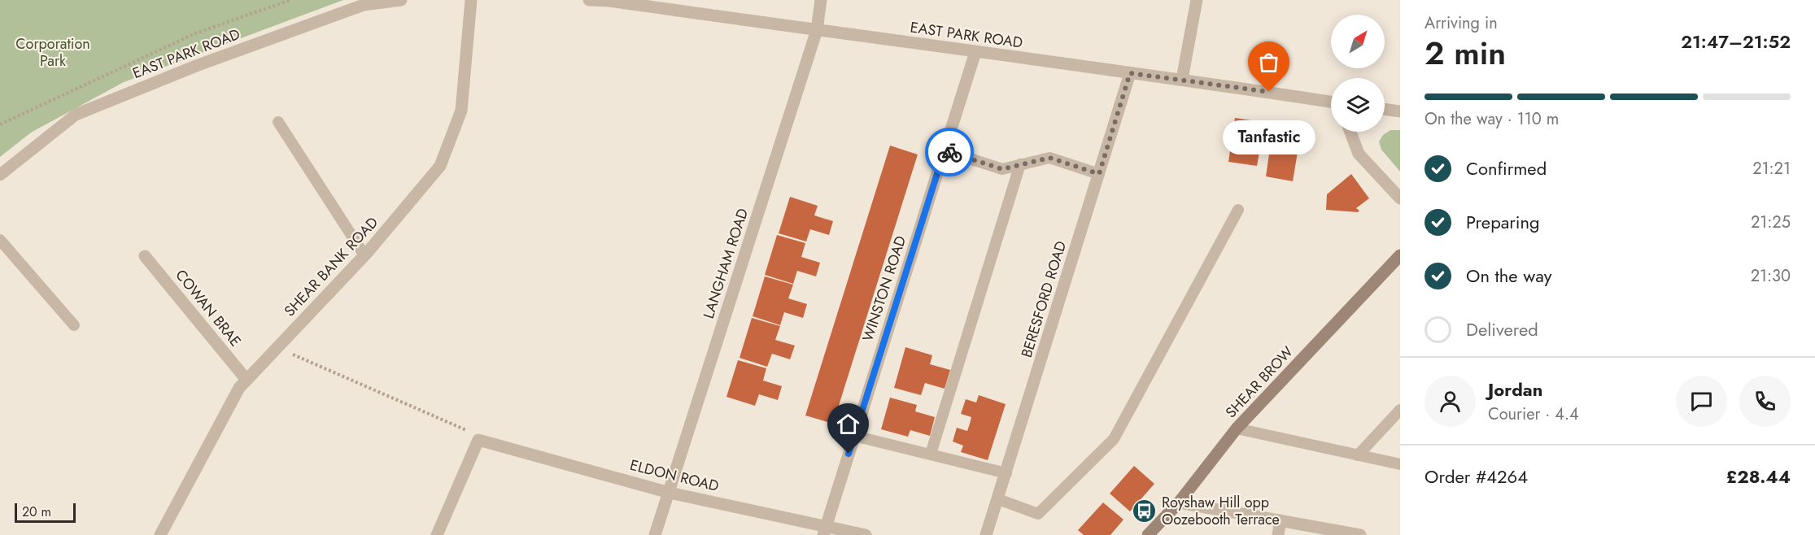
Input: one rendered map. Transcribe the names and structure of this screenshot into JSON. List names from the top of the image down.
{
  "streets": {
    "main road": ["SHEAR BROW"],
    "street": [
      "EAST PARK ROAD",
      "LANGHAM ROAD",
      "SHEAR BANK ROAD",
      "WINSTON ROAD",
      "BERESFORD ROAD",
      "COWAN BRAE",
      "ELDON ROAD"
    ]
  },
  "crossings": [
    ["EAST PARK ROAD", "LANGHAM ROAD"],
    ["EAST PARK ROAD", "WINSTON ROAD"],
    ["EAST PARK ROAD", "BERESFORD ROAD"],
    ["LANGHAM ROAD", "ELDON ROAD"],
    ["SHEAR BANK ROAD", "COWAN BRAE"],
    ["WINSTON ROAD", "ELDON ROAD"]
  ],
  "parks": ["Corporation Park"],
  "places": {
    "other": ["Tanfastic"],
    "bus stop": ["Royshaw Hill opp Oozebooth Terrace"]
  },
  "scale_bar": "20 m",
  "north": "top right",
  "page": {
    "heading": ["2 min", "Arriving in", "21:47–21:52"],
    "panel": [
      "Jordan",
      "Courier · 4.4",
      "Order #4264",
      "£28.44"
    ],
    "bar": "On the way · 110 m",
    "bubble": "Tanfastic",
    "list": [
      ["Confirmed", "21:21"],
      ["Preparing", "21:25"],
      ["On the way", "21:30"],
      "Delivered"
    ],
    "scale": "20 m"
  }
}
